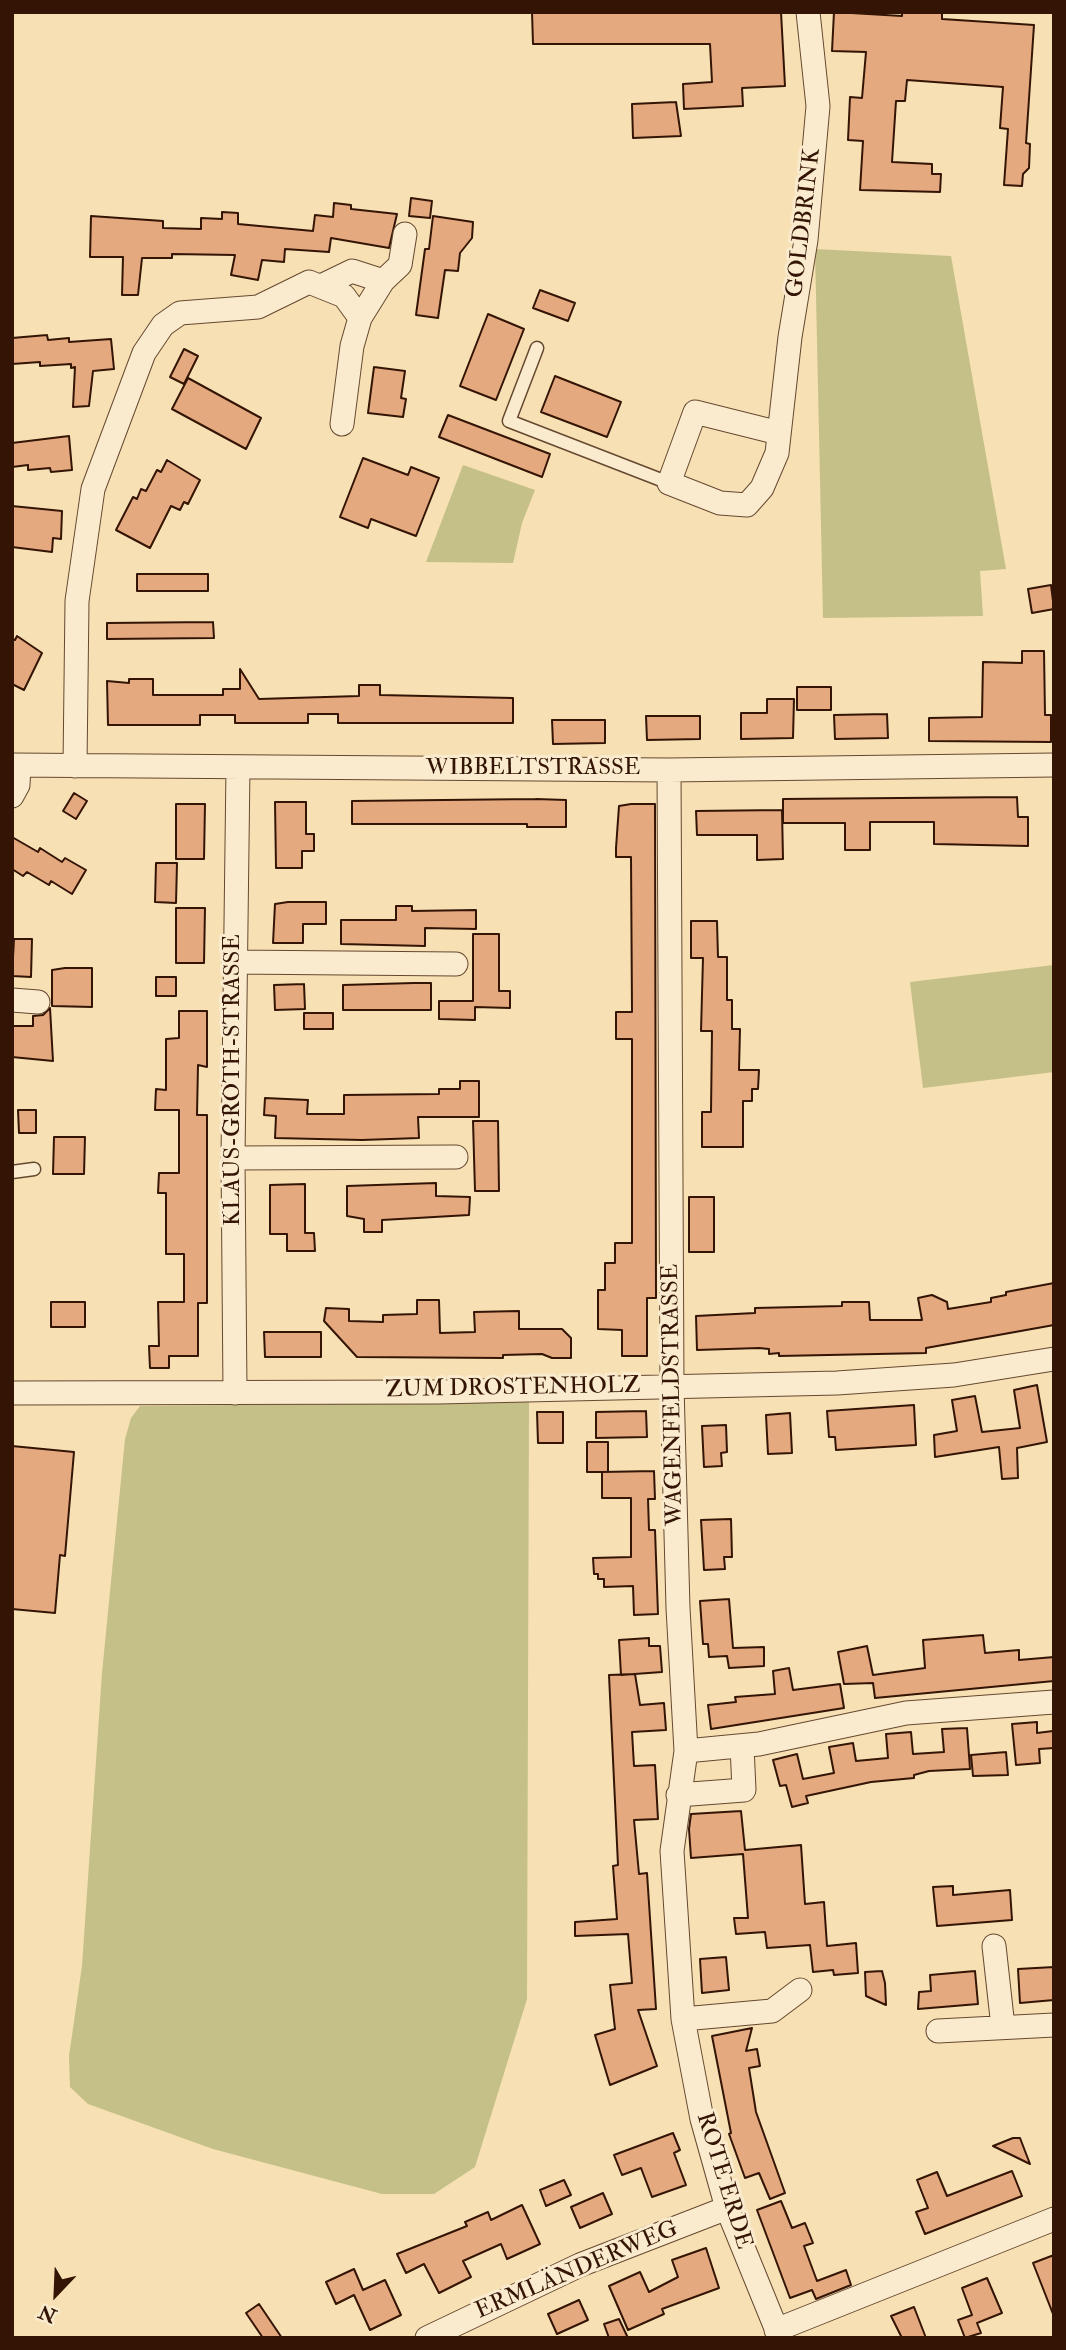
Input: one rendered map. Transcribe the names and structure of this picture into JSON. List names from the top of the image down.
{
  "streets": {
    "street": [
      "GOLDBRINK",
      "WIBBELTSTRASSE",
      "KLAUS-GROTH-STRASSE",
      "ZUM DROSTENHOLZ",
      "WAGENFELDSTRASSE",
      "ROTE ERDE",
      "ERMLÄNDERWEG"
    ]
  },
  "crossings": [
    ["WIBBELTSTRASSE", "KLAUS-GROTH-STRASSE"],
    ["WIBBELTSTRASSE", "WAGENFELDSTRASSE"],
    ["KLAUS-GROTH-STRASSE", "ZUM DROSTENHOLZ"],
    ["ZUM DROSTENHOLZ", "WAGENFELDSTRASSE"],
    ["WAGENFELDSTRASSE", "ROTE ERDE"],
    ["ROTE ERDE", "ERMLÄNDERWEG"]
  ],
  "north": "bottom left"
}
